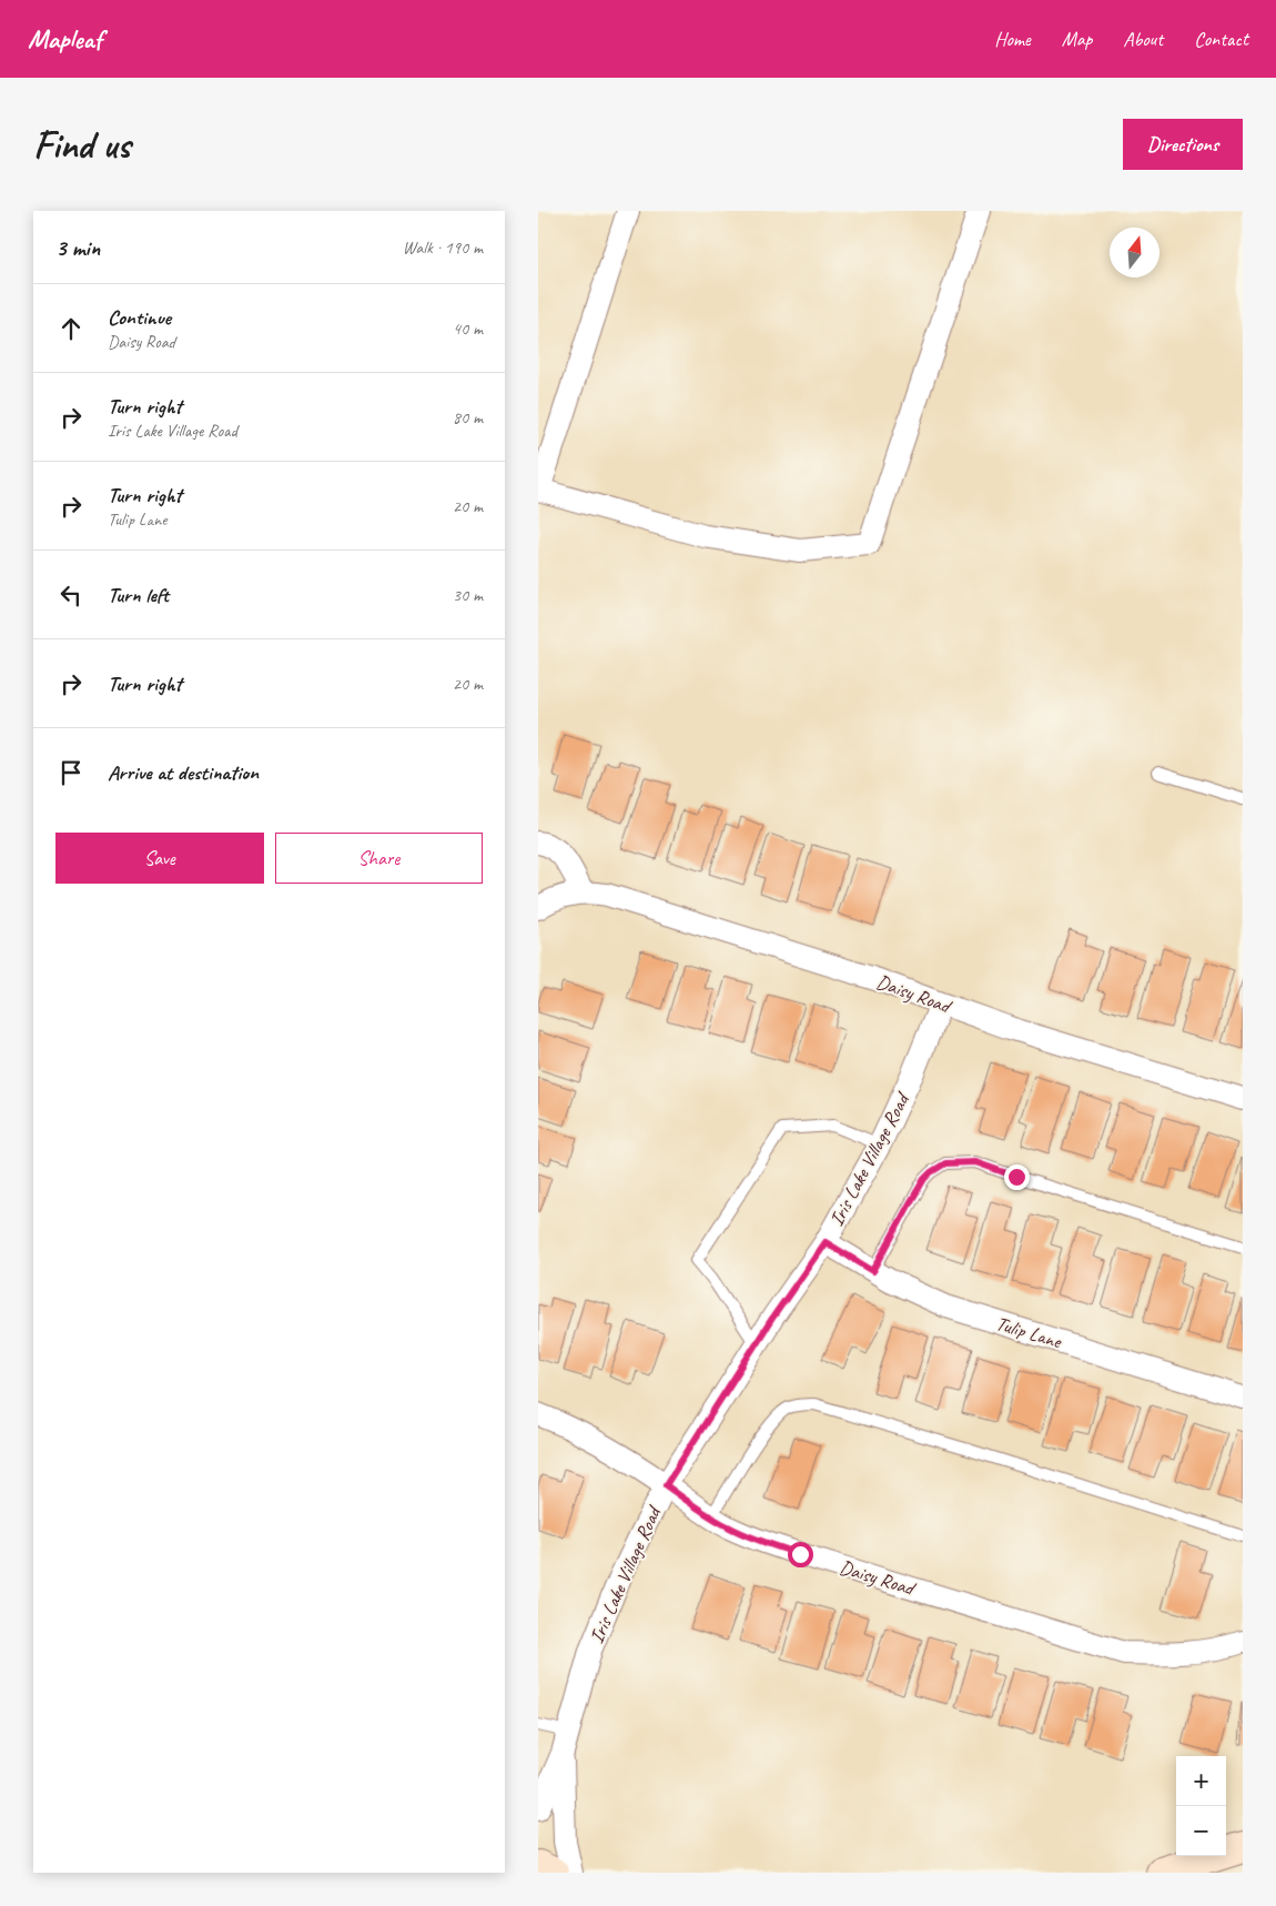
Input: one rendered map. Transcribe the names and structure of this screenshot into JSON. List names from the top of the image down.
{
  "streets": {
    "street": ["Daisy Road", "Iris Lake Village Road", "Tulip Lane"]
  },
  "crossings": [
    ["Daisy Road", "Iris Lake Village Road"],
    ["Iris Lake Village Road", "Tulip Lane"]
  ],
  "north": "top",
  "page": {
    "header": "Mapleaf",
    "nav": [
      "Home",
      "Map",
      "About",
      "Contact"
    ],
    "buttons": [
      "Directions",
      ["Save", "Share"]
    ],
    "title": "Find us",
    "heading": ["3 min", "Walk · 190 m"],
    "list": [
      ["Continue", "Daisy Road", "40 m"],
      ["Turn right", "Iris Lake Village Road", "80 m"],
      ["Turn right", "Tulip Lane", "20 m"],
      ["Turn left", "30 m"],
      ["Turn right", "20 m"],
      "Arrive at destination"
    ],
    "map_buttons": ["+", "−"]
  }
}
